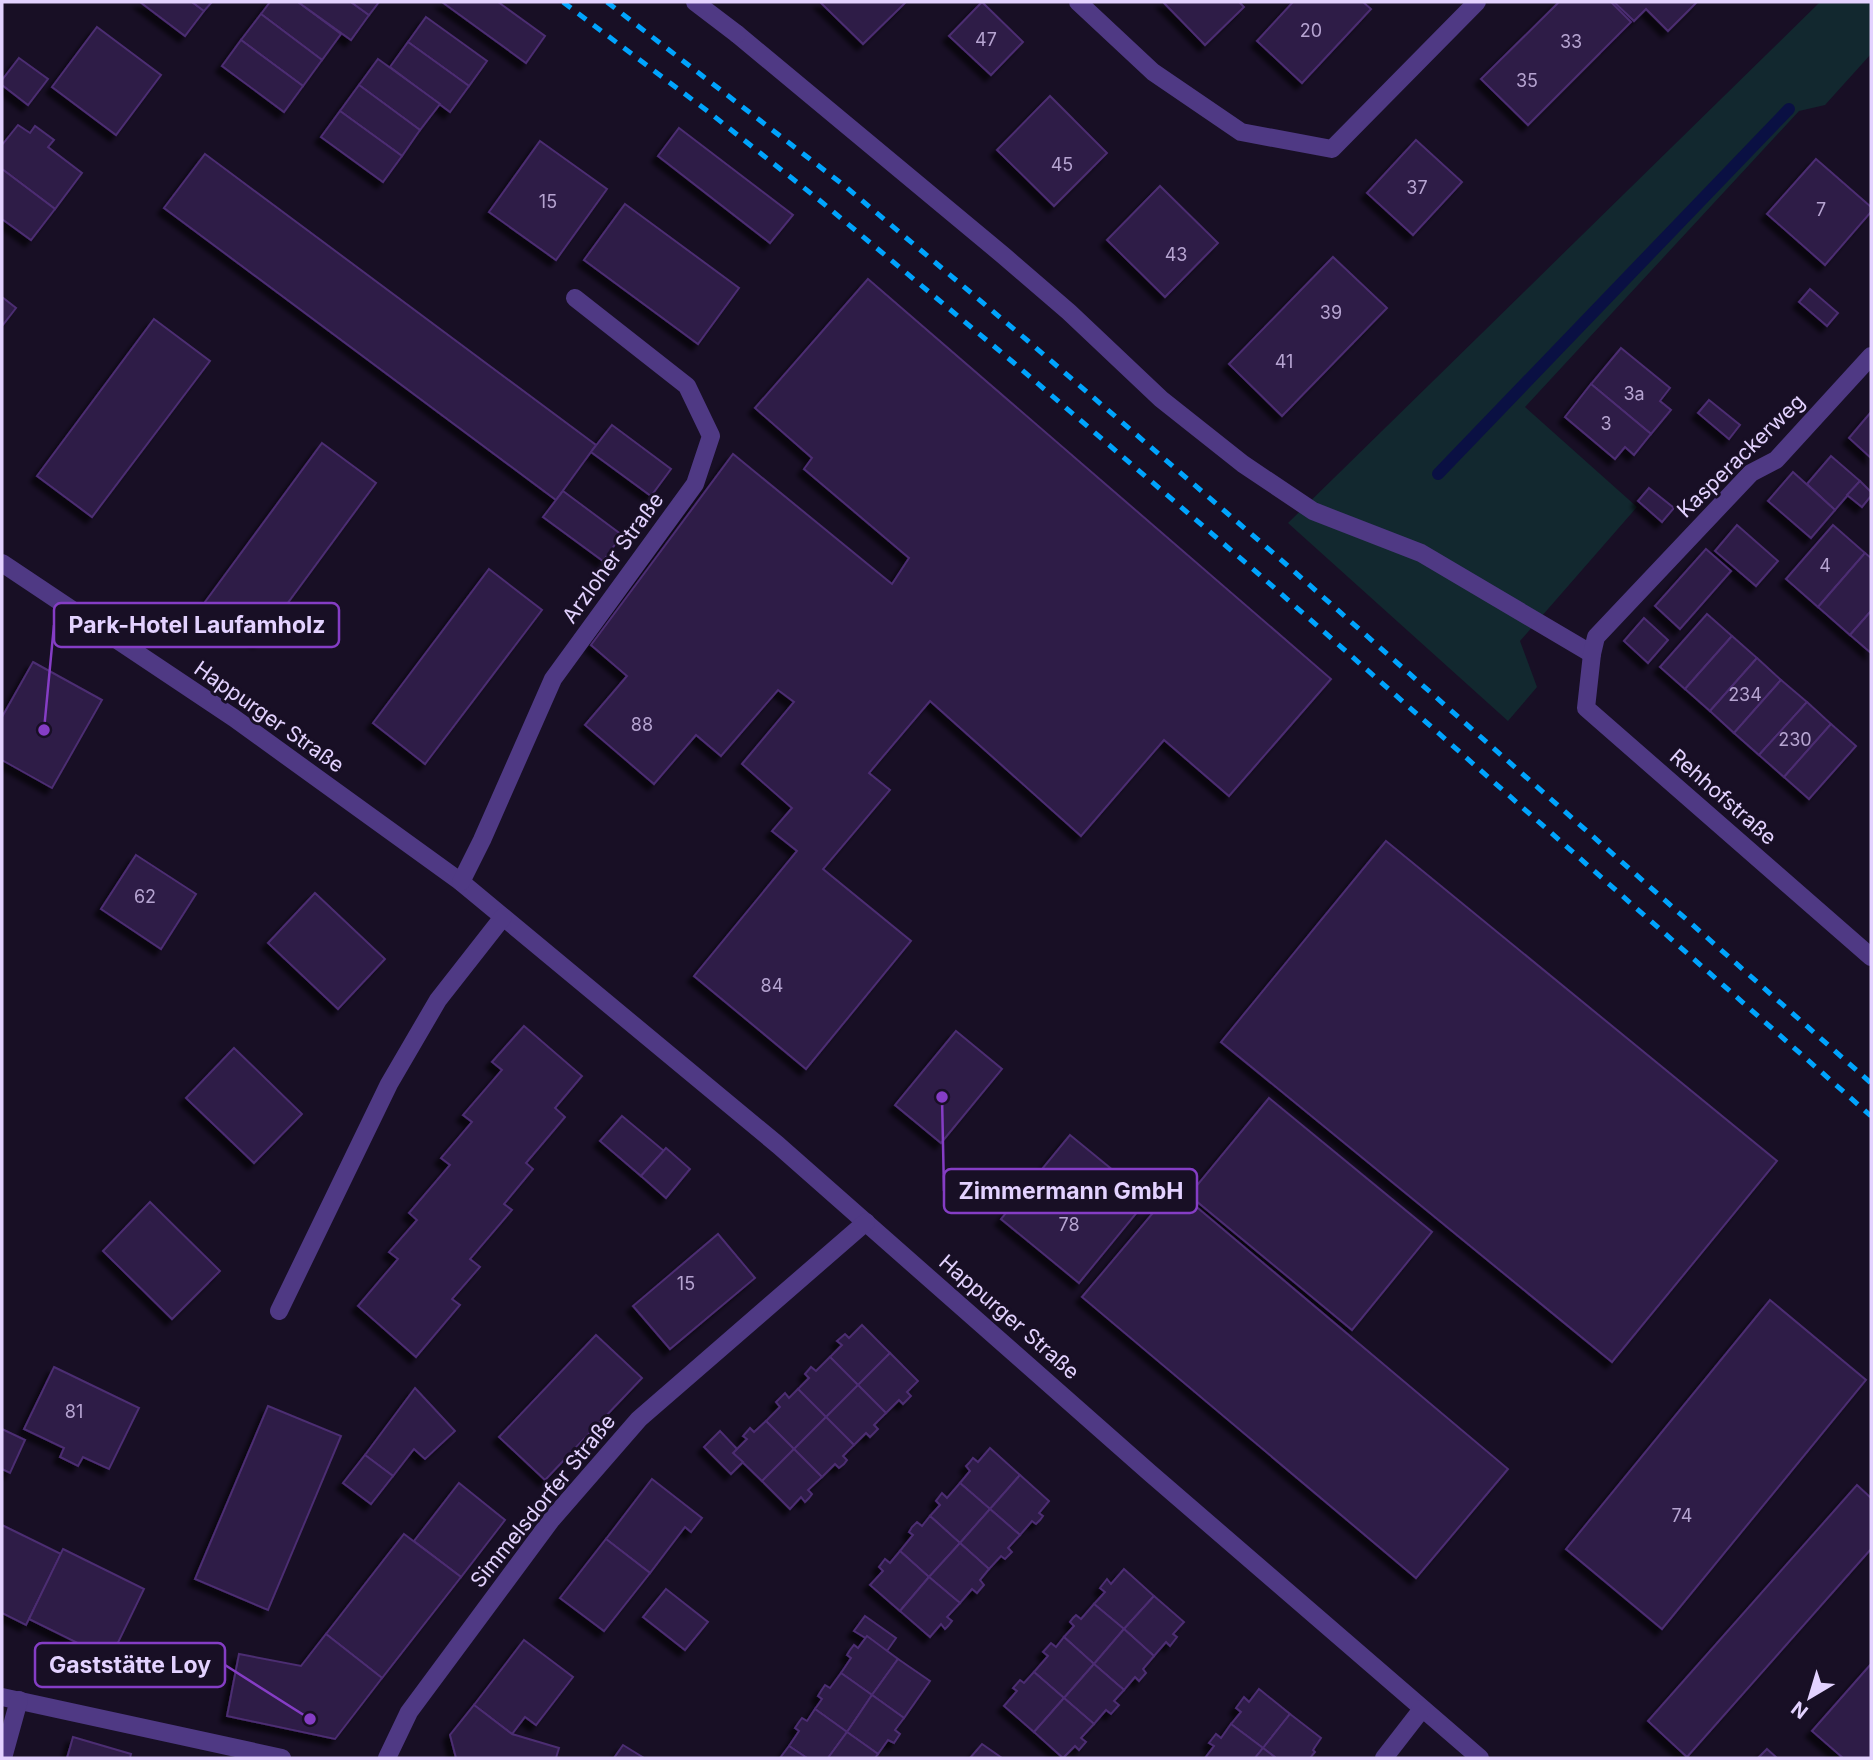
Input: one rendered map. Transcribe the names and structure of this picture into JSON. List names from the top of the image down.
{
  "streets": {
    "street": [
      "Kasperackerweg",
      "Arzloher Straße",
      "Happurger Straße",
      "Rehhofstraße",
      "Simmelsdorfer Straße"
    ]
  },
  "crossings": [
    ["Kasperackerweg", "Rehhofstraße"],
    ["Arzloher Straße", "Happurger Straße"],
    ["Happurger Straße", "Simmelsdorfer Straße"]
  ],
  "places": ["Park-Hotel Laufamholz", "Zimmermann GmbH", "Gaststätte Loy"],
  "house_numbers": [
    "20",
    "47",
    "33",
    "35",
    "45",
    "37",
    "15",
    "7",
    "43",
    "39",
    "41",
    "3a",
    "3",
    "4",
    "234",
    "88",
    "230",
    "62",
    "84",
    "78",
    "15",
    "81",
    "74"
  ],
  "north": "bottom left"
}
